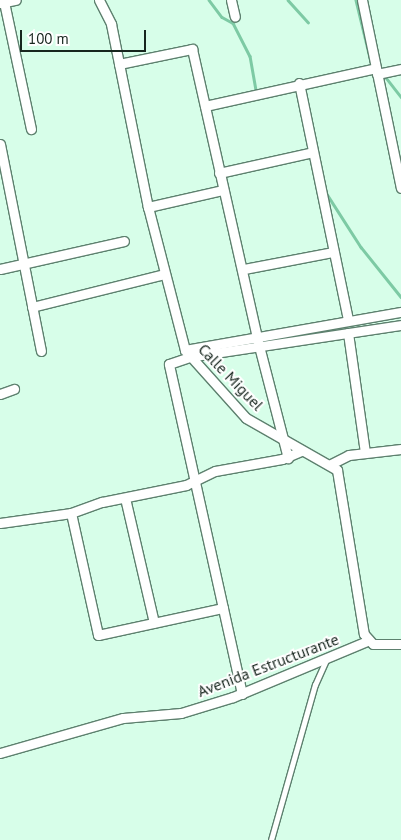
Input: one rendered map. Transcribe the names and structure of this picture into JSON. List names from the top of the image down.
{
  "streets": {
    "street": ["Calle Miguel", "Avenida Estructurante"]
  },
  "scale_bar": "100 m"
}
